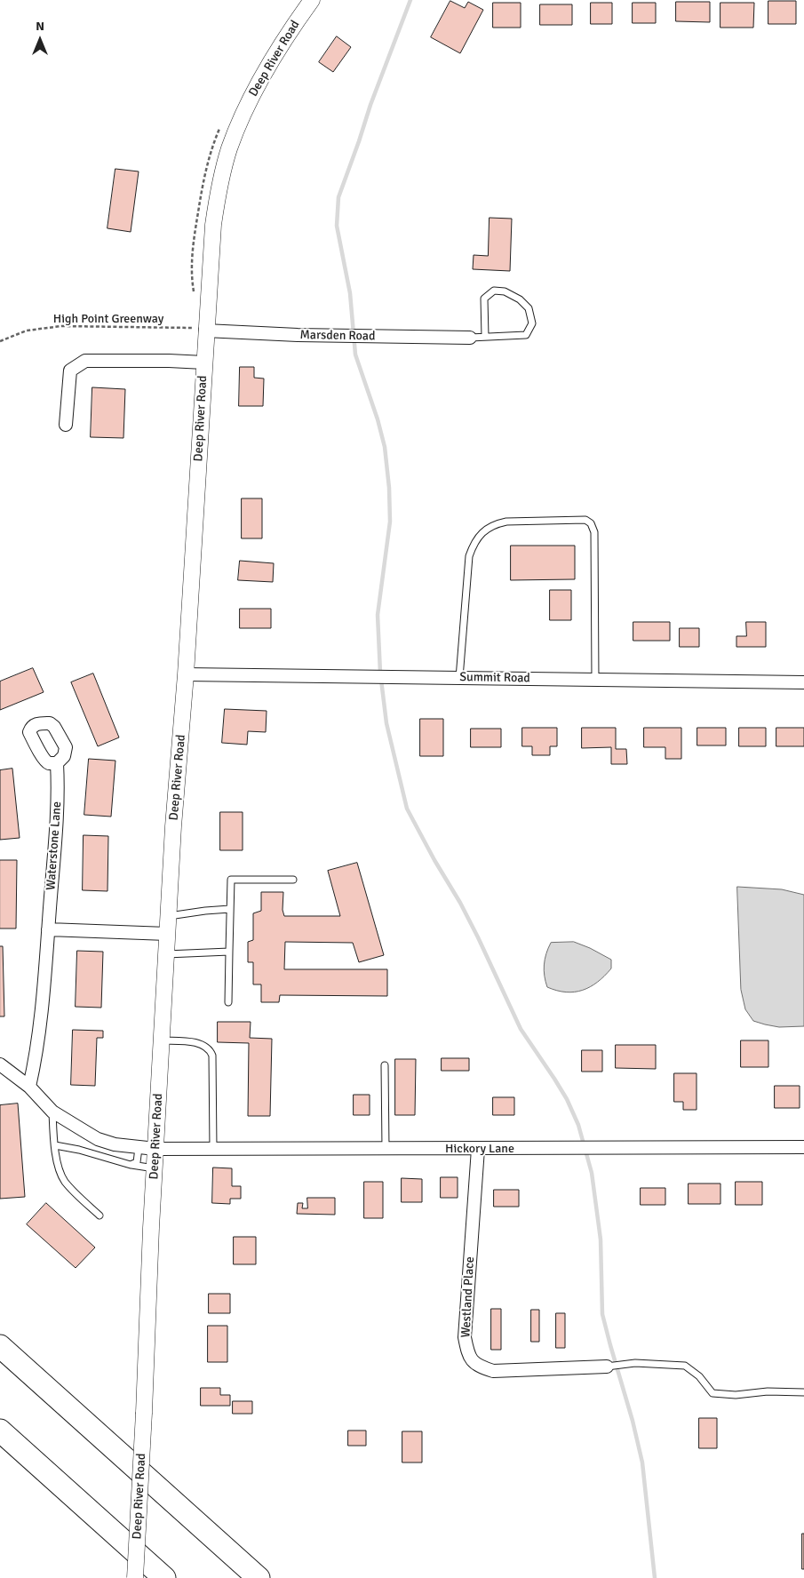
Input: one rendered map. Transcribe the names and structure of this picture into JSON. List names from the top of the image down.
{
  "streets": {
    "street": [
      "Deep River Road",
      "Marsden Road",
      "Summit Road",
      "Waterstone Lane",
      "Hickory Lane",
      "Westland Place"
    ],
    "path": ["High Point Greenway"]
  },
  "crossings": [
    ["Deep River Road", "High Point Greenway"],
    ["Deep River Road", "Marsden Road"],
    ["Deep River Road", "Summit Road"],
    ["Deep River Road", "Hickory Lane"],
    ["High Point Greenway", "Marsden Road"],
    ["Waterstone Lane", "Hickory Lane"],
    ["Hickory Lane", "Westland Place"]
  ],
  "north": "top"
}
